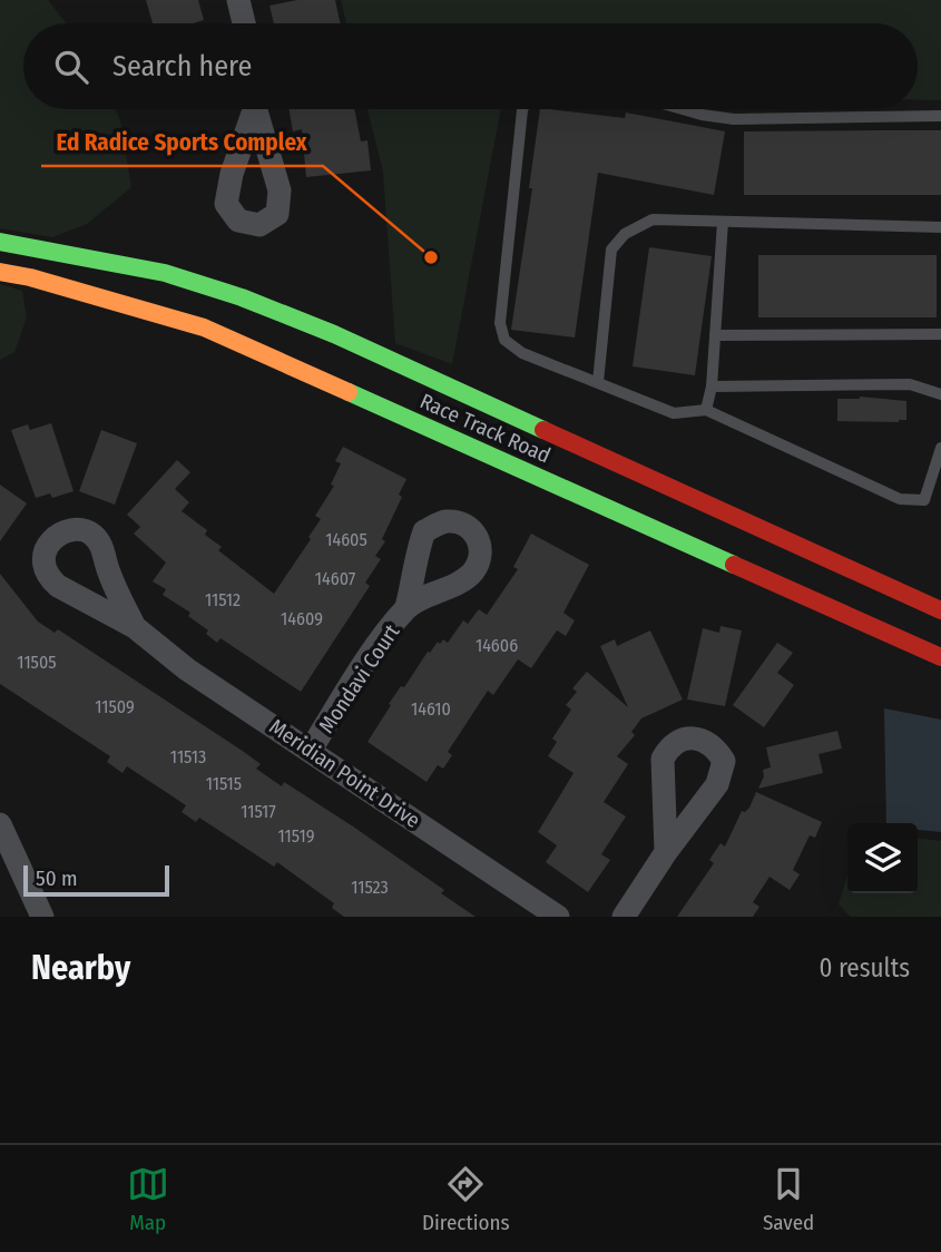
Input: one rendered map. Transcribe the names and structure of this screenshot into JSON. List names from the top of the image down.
{
  "streets": {
    "main road": ["Race Track Road"],
    "street": ["Mondavi Court", "Meridian Point Drive"]
  },
  "crossings": [
    ["Mondavi Court", "Meridian Point Drive"]
  ],
  "places": ["Ed Radice Sports Complex"],
  "house_numbers": [
    "14605",
    "14607",
    "11512",
    "14609",
    "14606",
    "11505",
    "11509",
    "14610",
    "11513",
    "11515",
    "11517",
    "11519",
    "11523"
  ],
  "scale_bar": "50 m",
  "page": {
    "search": "Search here",
    "scale": "50 m",
    "heading": ["Nearby", "0 results"],
    "nav": ["Map", "Directions", "Saved"]
  }
}
